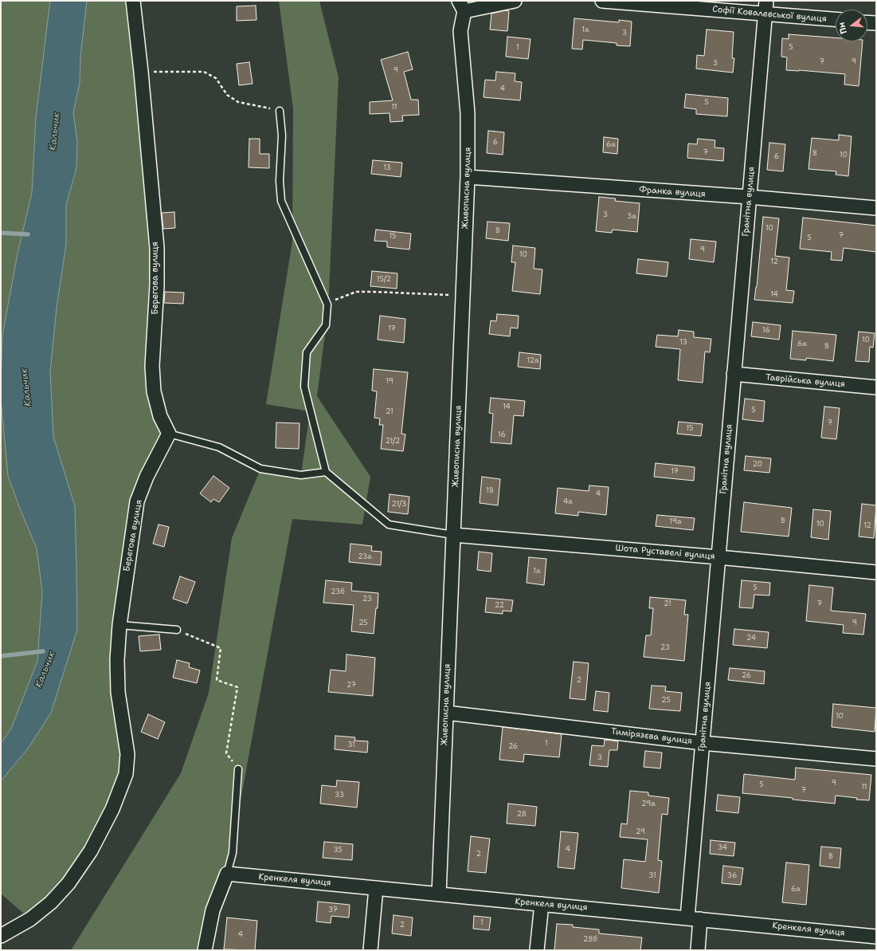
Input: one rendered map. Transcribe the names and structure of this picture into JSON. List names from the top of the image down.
{
  "streets": {
    "street": [
      "Софії Ковалевської вулиця",
      "Живописна вулиця",
      "Франка вулиця",
      "Гранітна вулиця",
      "Берегова вулиця",
      "Таврійська вулиця",
      "Шота Руставелі вулиця",
      "Тимірязєва вулиця",
      "Кренкеля вулиця"
    ]
  },
  "crossings": [
    ["Софії Ковалевської вулиця", "Гранітна вулиця"],
    ["Живописна вулиця", "Франка вулиця"],
    ["Живописна вулиця", "Шота Руставелі вулиця"],
    ["Живописна вулиця", "Тимірязєва вулиця"],
    ["Живописна вулиця", "Кренкеля вулиця"],
    ["Франка вулиця", "Гранітна вулиця"],
    ["Гранітна вулиця", "Таврійська вулиця"],
    ["Гранітна вулиця", "Шота Руставелі вулиця"],
    ["Гранітна вулиця", "Тимірязєва вулиця"],
    ["Гранітна вулиця", "Кренкеля вулиця"]
  ],
  "water": ["Кальчик"],
  "house_numbers": [
    "1а",
    "3",
    "1",
    "5",
    "7",
    "9",
    "3",
    "9",
    "4",
    "5",
    "11",
    "6",
    "6а",
    "7",
    "8",
    "10",
    "6",
    "13",
    "3",
    "3а",
    "10",
    "8",
    "7",
    "15",
    "5",
    "9",
    "10",
    "12",
    "15/2",
    "14",
    "17",
    "16",
    "10",
    "13",
    "6а",
    "8",
    "12а",
    "19",
    "14",
    "5",
    "21",
    "7",
    "15",
    "16",
    "21/2",
    "20",
    "17",
    "18",
    "4",
    "4а",
    "21/3",
    "8",
    "19а",
    "10",
    "12",
    "23а",
    "1а",
    "5",
    "23б",
    "23",
    "21",
    "7",
    "22",
    "25",
    "9",
    "24",
    "23",
    "26",
    "2",
    "27",
    "25",
    "10",
    "1",
    "31",
    "26",
    "3",
    "9",
    "5",
    "11",
    "7",
    "33",
    "29а",
    "28",
    "29",
    "34",
    "4",
    "35",
    "2",
    "8",
    "31",
    "36",
    "6а",
    "37",
    "1",
    "2",
    "4",
    "28б"
  ],
  "north": "left"
}
